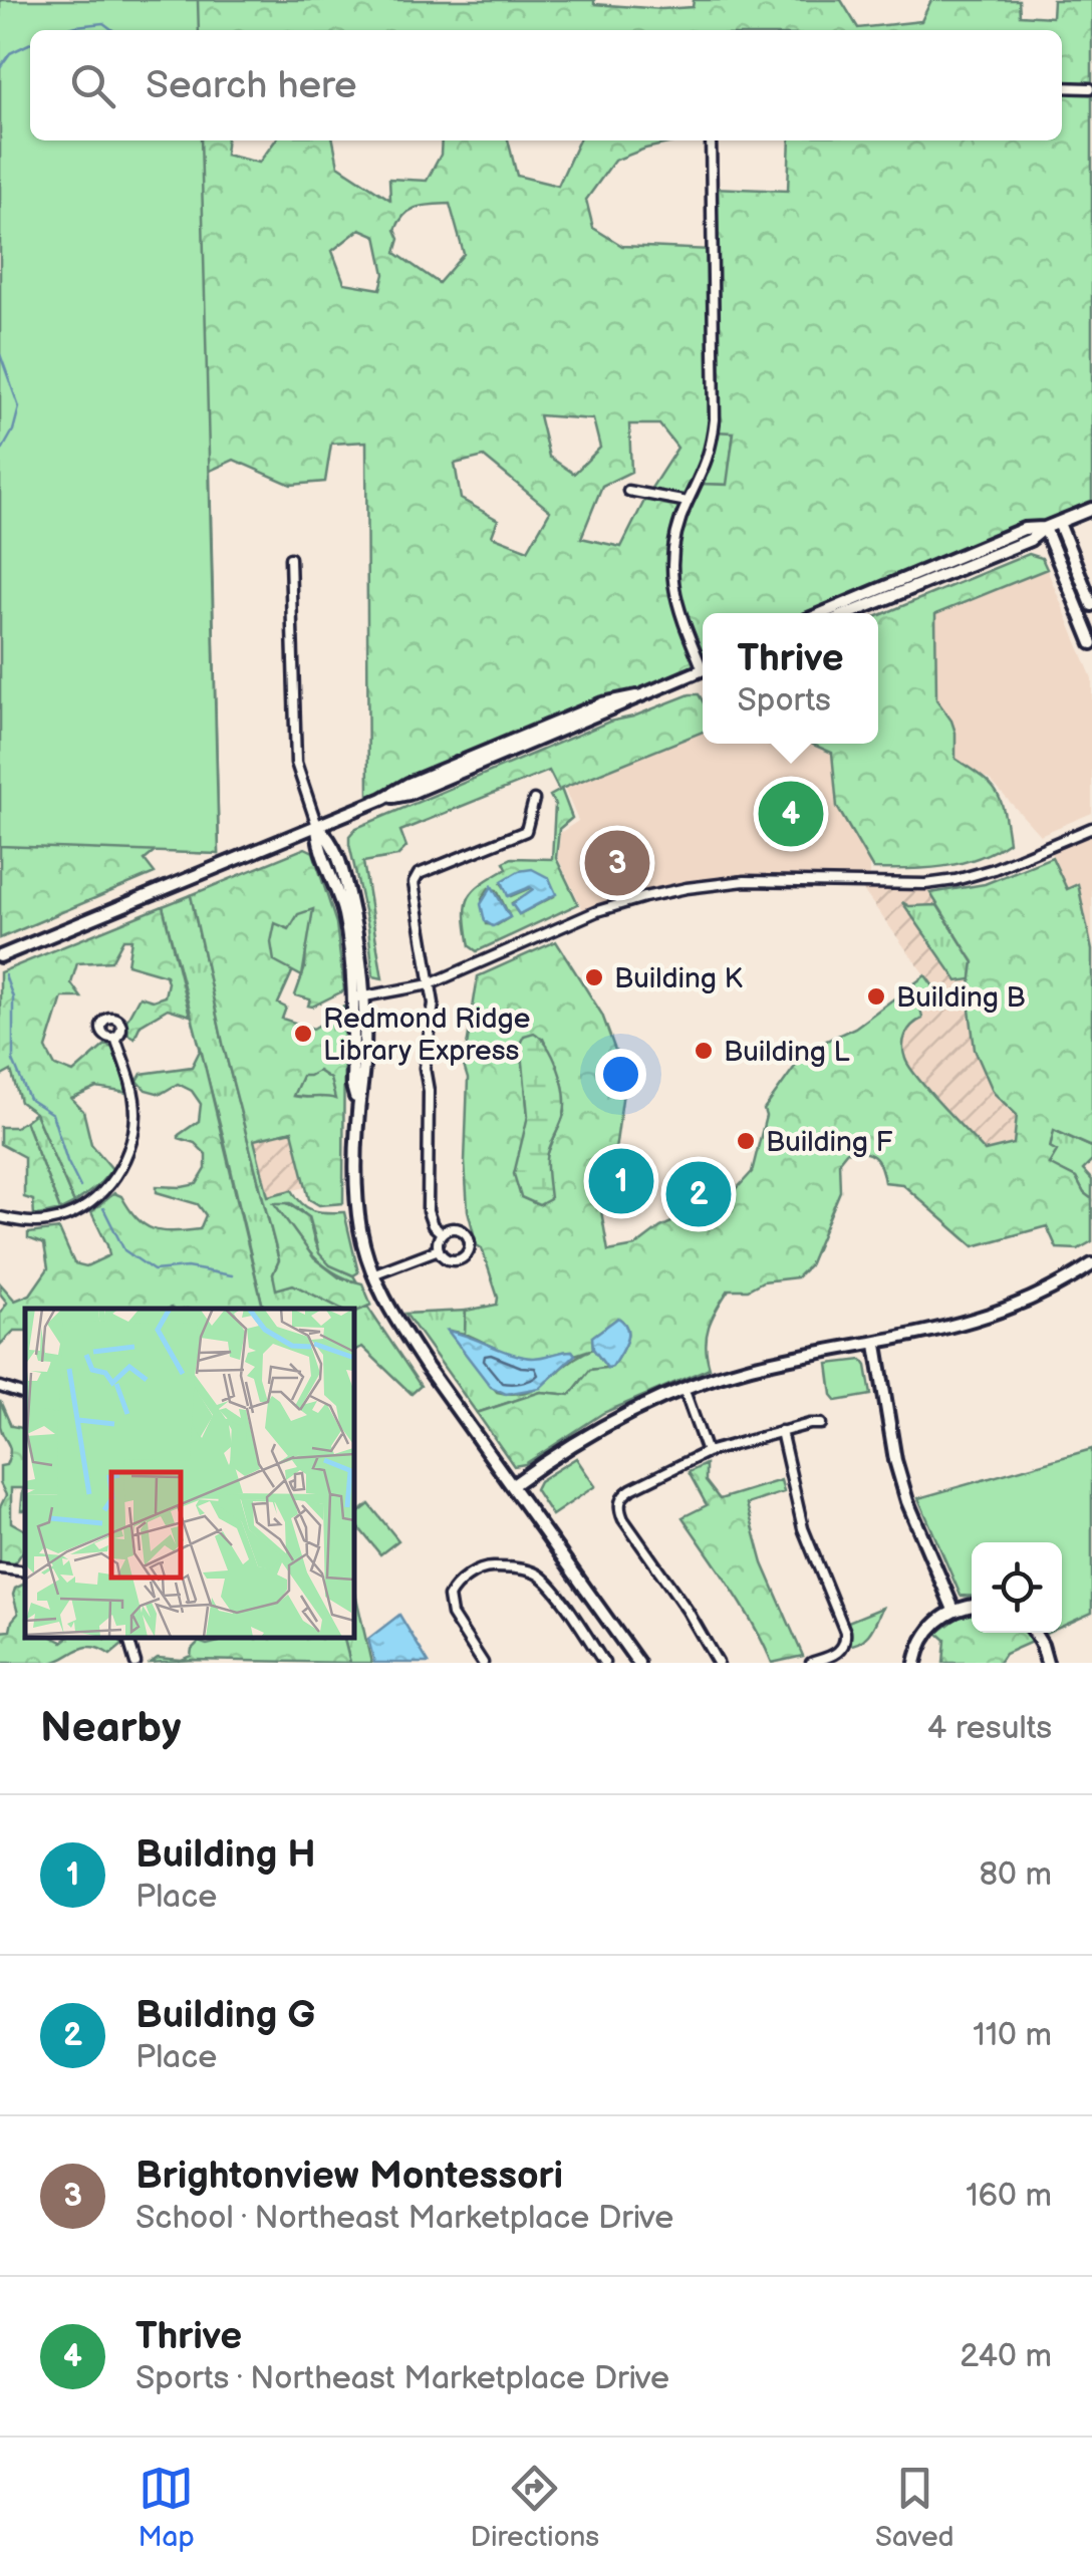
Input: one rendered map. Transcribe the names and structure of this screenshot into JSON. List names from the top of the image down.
{
  "places": [
    "Building K",
    "Building B",
    "Redmond Ridge Library Express",
    "Building L",
    "Building F"
  ],
  "page": {
    "search": "Search here",
    "popup": ["Thrive", "Sports"],
    "pins": [
      "4",
      "3",
      "1",
      "2"
    ],
    "heading": ["Nearby", "4 results"],
    "list": [
      {
        "mark": "1",
        "name": "Building H",
        "note": "Place",
        "value": "80 m"
      },
      {
        "mark": "2",
        "name": "Building G",
        "note": "Place",
        "value": "110 m"
      },
      {
        "mark": "3",
        "name": "Brightonview Montessori",
        "note": "School · Northeast Marketplace Drive",
        "value": "160 m"
      },
      {
        "mark": "4",
        "name": "Thrive",
        "note": "Sports · Northeast Marketplace Drive",
        "value": "240 m"
      }
    ],
    "nav": ["Map", "Directions", "Saved"]
  }
}
